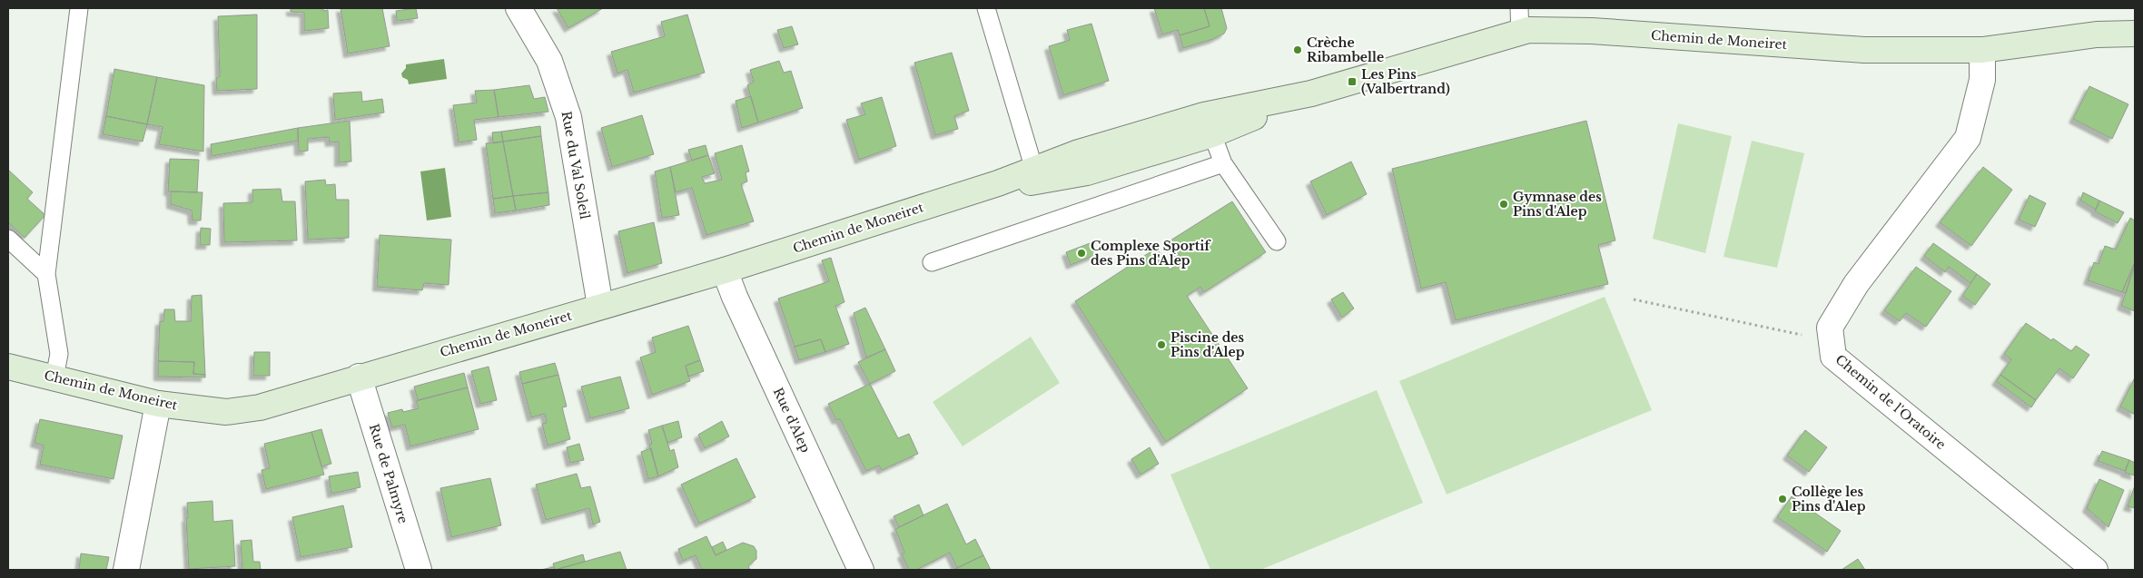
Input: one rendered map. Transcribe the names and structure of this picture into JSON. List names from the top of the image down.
{
  "streets": {
    "main road": ["Chemin de Moneiret"],
    "street": [
      "Rue du Val Soleil",
      "Chemin de l'Oratoire",
      "Rue d'Alep",
      "Rue de Palmyre"
    ]
  },
  "crossings": [
    ["Chemin de Moneiret", "Rue du Val Soleil"],
    ["Chemin de Moneiret", "Chemin de l'Oratoire"],
    ["Chemin de Moneiret", "Rue d'Alep"],
    ["Chemin de Moneiret", "Rue de Palmyre"]
  ],
  "places": {
    "other": [
      "Crèche Ribambelle",
      "Gymnase des Pins d'Alep",
      "Complexe Sportif des Pins d'Alep",
      "Piscine des Pins d'Alep",
      "Collège les Pins d'Alep"
    ],
    "transit": ["Les Pins (Valbertrand)"]
  }
}
